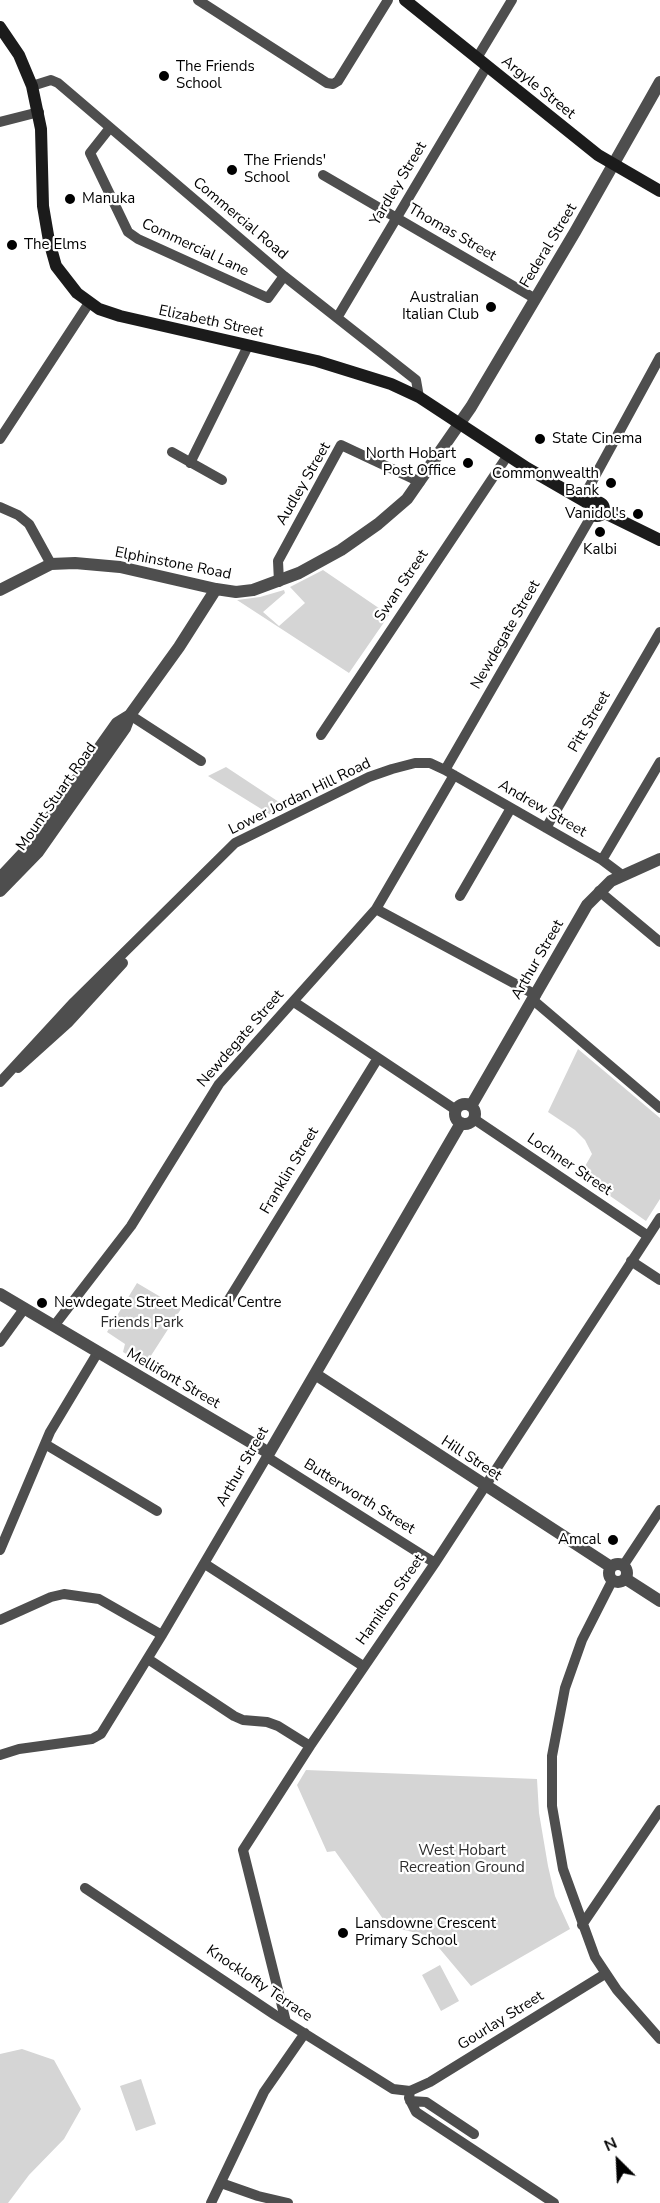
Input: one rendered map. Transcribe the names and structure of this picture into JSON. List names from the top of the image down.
{
  "streets": {
    "main road": ["Argyle Street", "Elizabeth Street"],
    "street": [
      "Yardley Street",
      "Commercial Road",
      "Thomas Street",
      "Federal Street",
      "Commercial Lane",
      "Audley Street",
      "Elphinstone Road",
      "Swan Street",
      "Newdegate Street",
      "Pitt Street",
      "Mount Stuart Road",
      "Lower Jordan Hill Road",
      "Andrew Street",
      "Arthur Street",
      "Lochner Street",
      "Franklin Street",
      "Mellifont Street",
      "Hill Street",
      "Butterworth Street",
      "Hamilton Street",
      "Knocklofty Terrace",
      "Gourlay Street"
    ]
  },
  "crossings": [
    ["Argyle Street", "Yardley Street"],
    ["Argyle Street", "Federal Street"],
    ["Yardley Street", "Commercial Road"],
    ["Yardley Street", "Thomas Street"],
    ["Commercial Road", "Commercial Lane"],
    ["Commercial Road", "Elizabeth Street"],
    ["Thomas Street", "Federal Street"],
    ["Federal Street", "Elizabeth Street"],
    ["Federal Street", "Elphinstone Road"],
    ["Elizabeth Street", "Elphinstone Road"],
    ["Elizabeth Street", "Swan Street"],
    ["Elizabeth Street", "Newdegate Street"],
    ["Audley Street", "Elphinstone Road"],
    ["Elphinstone Road", "Mount Stuart Road"],
    ["Newdegate Street", "Lower Jordan Hill Road"],
    ["Newdegate Street", "Andrew Street"],
    ["Newdegate Street", "Mellifont Street"],
    ["Pitt Street", "Andrew Street"],
    ["Lower Jordan Hill Road", "Andrew Street"],
    ["Andrew Street", "Arthur Street"],
    ["Arthur Street", "Lochner Street"],
    ["Arthur Street", "Mellifont Street"],
    ["Arthur Street", "Hill Street"],
    ["Arthur Street", "Butterworth Street"],
    ["Lochner Street", "Hamilton Street"],
    ["Mellifont Street", "Butterworth Street"],
    ["Hill Street", "Hamilton Street"],
    ["Butterworth Street", "Hamilton Street"],
    ["Hamilton Street", "Knocklofty Terrace"],
    ["Knocklofty Terrace", "Gourlay Street"]
  ],
  "parks": ["Friends Park", "West Hobart Recreation Ground"],
  "places": [
    "The Friends School",
    "The Friends' School",
    "Manuka",
    "The Elms",
    "Australian Italian Club",
    "State Cinema",
    "North Hobart Post Office",
    "Commonwealth Bank",
    "Vanidol's",
    "Kalbi",
    "Newdegate Street Medical Centre",
    "Amcal",
    "Lansdowne Crescent Primary School"
  ],
  "north": "top left"
}
